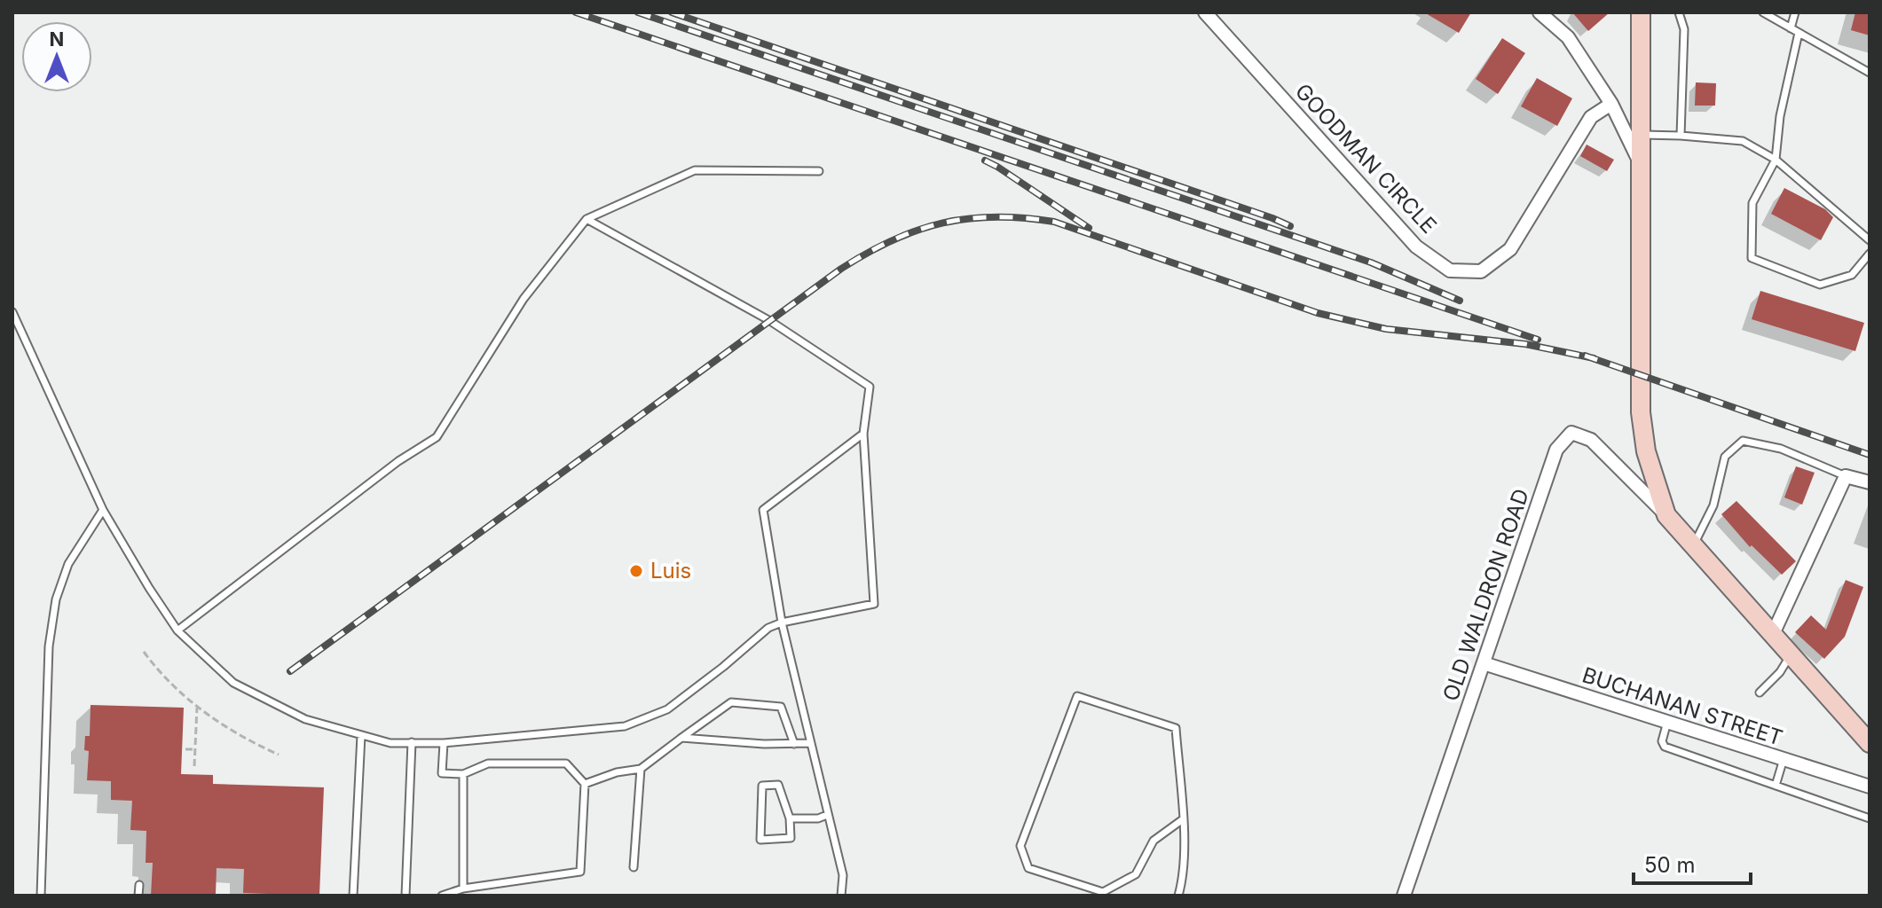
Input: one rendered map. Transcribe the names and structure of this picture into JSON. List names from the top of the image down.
{
  "streets": {
    "street": ["GOODMAN CIRCLE", "OLD WALDRON ROAD", "BUCHANAN STREET"]
  },
  "crossings": [
    ["OLD WALDRON ROAD", "BUCHANAN STREET"]
  ],
  "places": ["Luis"],
  "scale_bar": "50 m",
  "north": "top"
}
